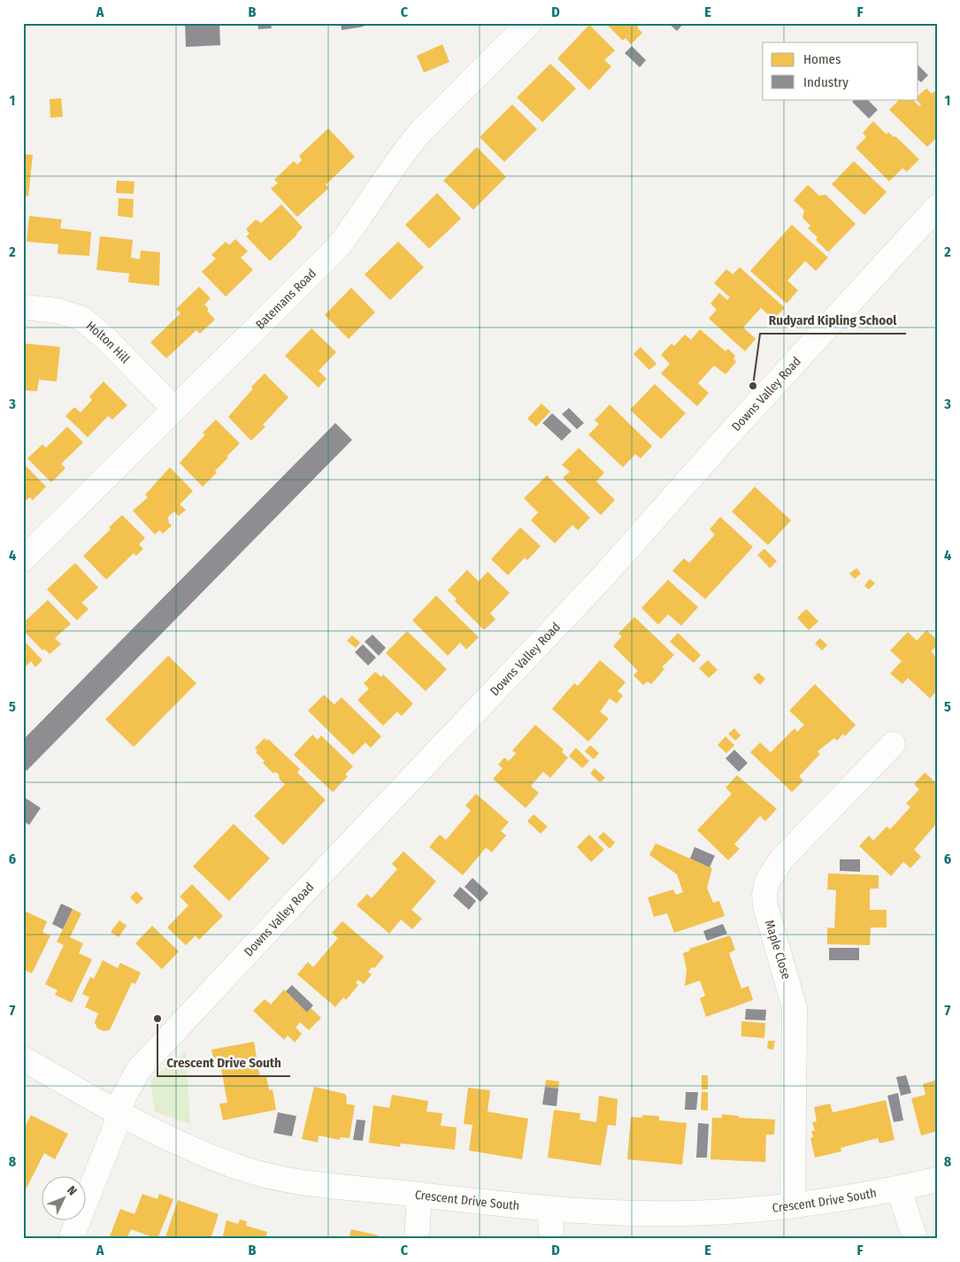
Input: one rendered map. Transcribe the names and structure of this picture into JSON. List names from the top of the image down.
{
  "streets": {
    "street": [
      "Batemans Road",
      "Holton Hill",
      "Downs Valley Road",
      "Maple Close",
      "Crescent Drive South"
    ]
  },
  "crossings": [
    ["Batemans Road", "Holton Hill"],
    ["Downs Valley Road", "Crescent Drive South"],
    ["Maple Close", "Crescent Drive South"]
  ],
  "places": ["Rudyard Kipling School", "Crescent Drive South"],
  "legend": ["Homes", "Industry"],
  "north": "top right",
  "grid": {
    "columns": [
      "A",
      "B",
      "C",
      "D",
      "E",
      "F"
    ],
    "rows": [
      "1",
      "2",
      "3",
      "4",
      "5",
      "6",
      "7",
      "8"
    ]
  }
}
